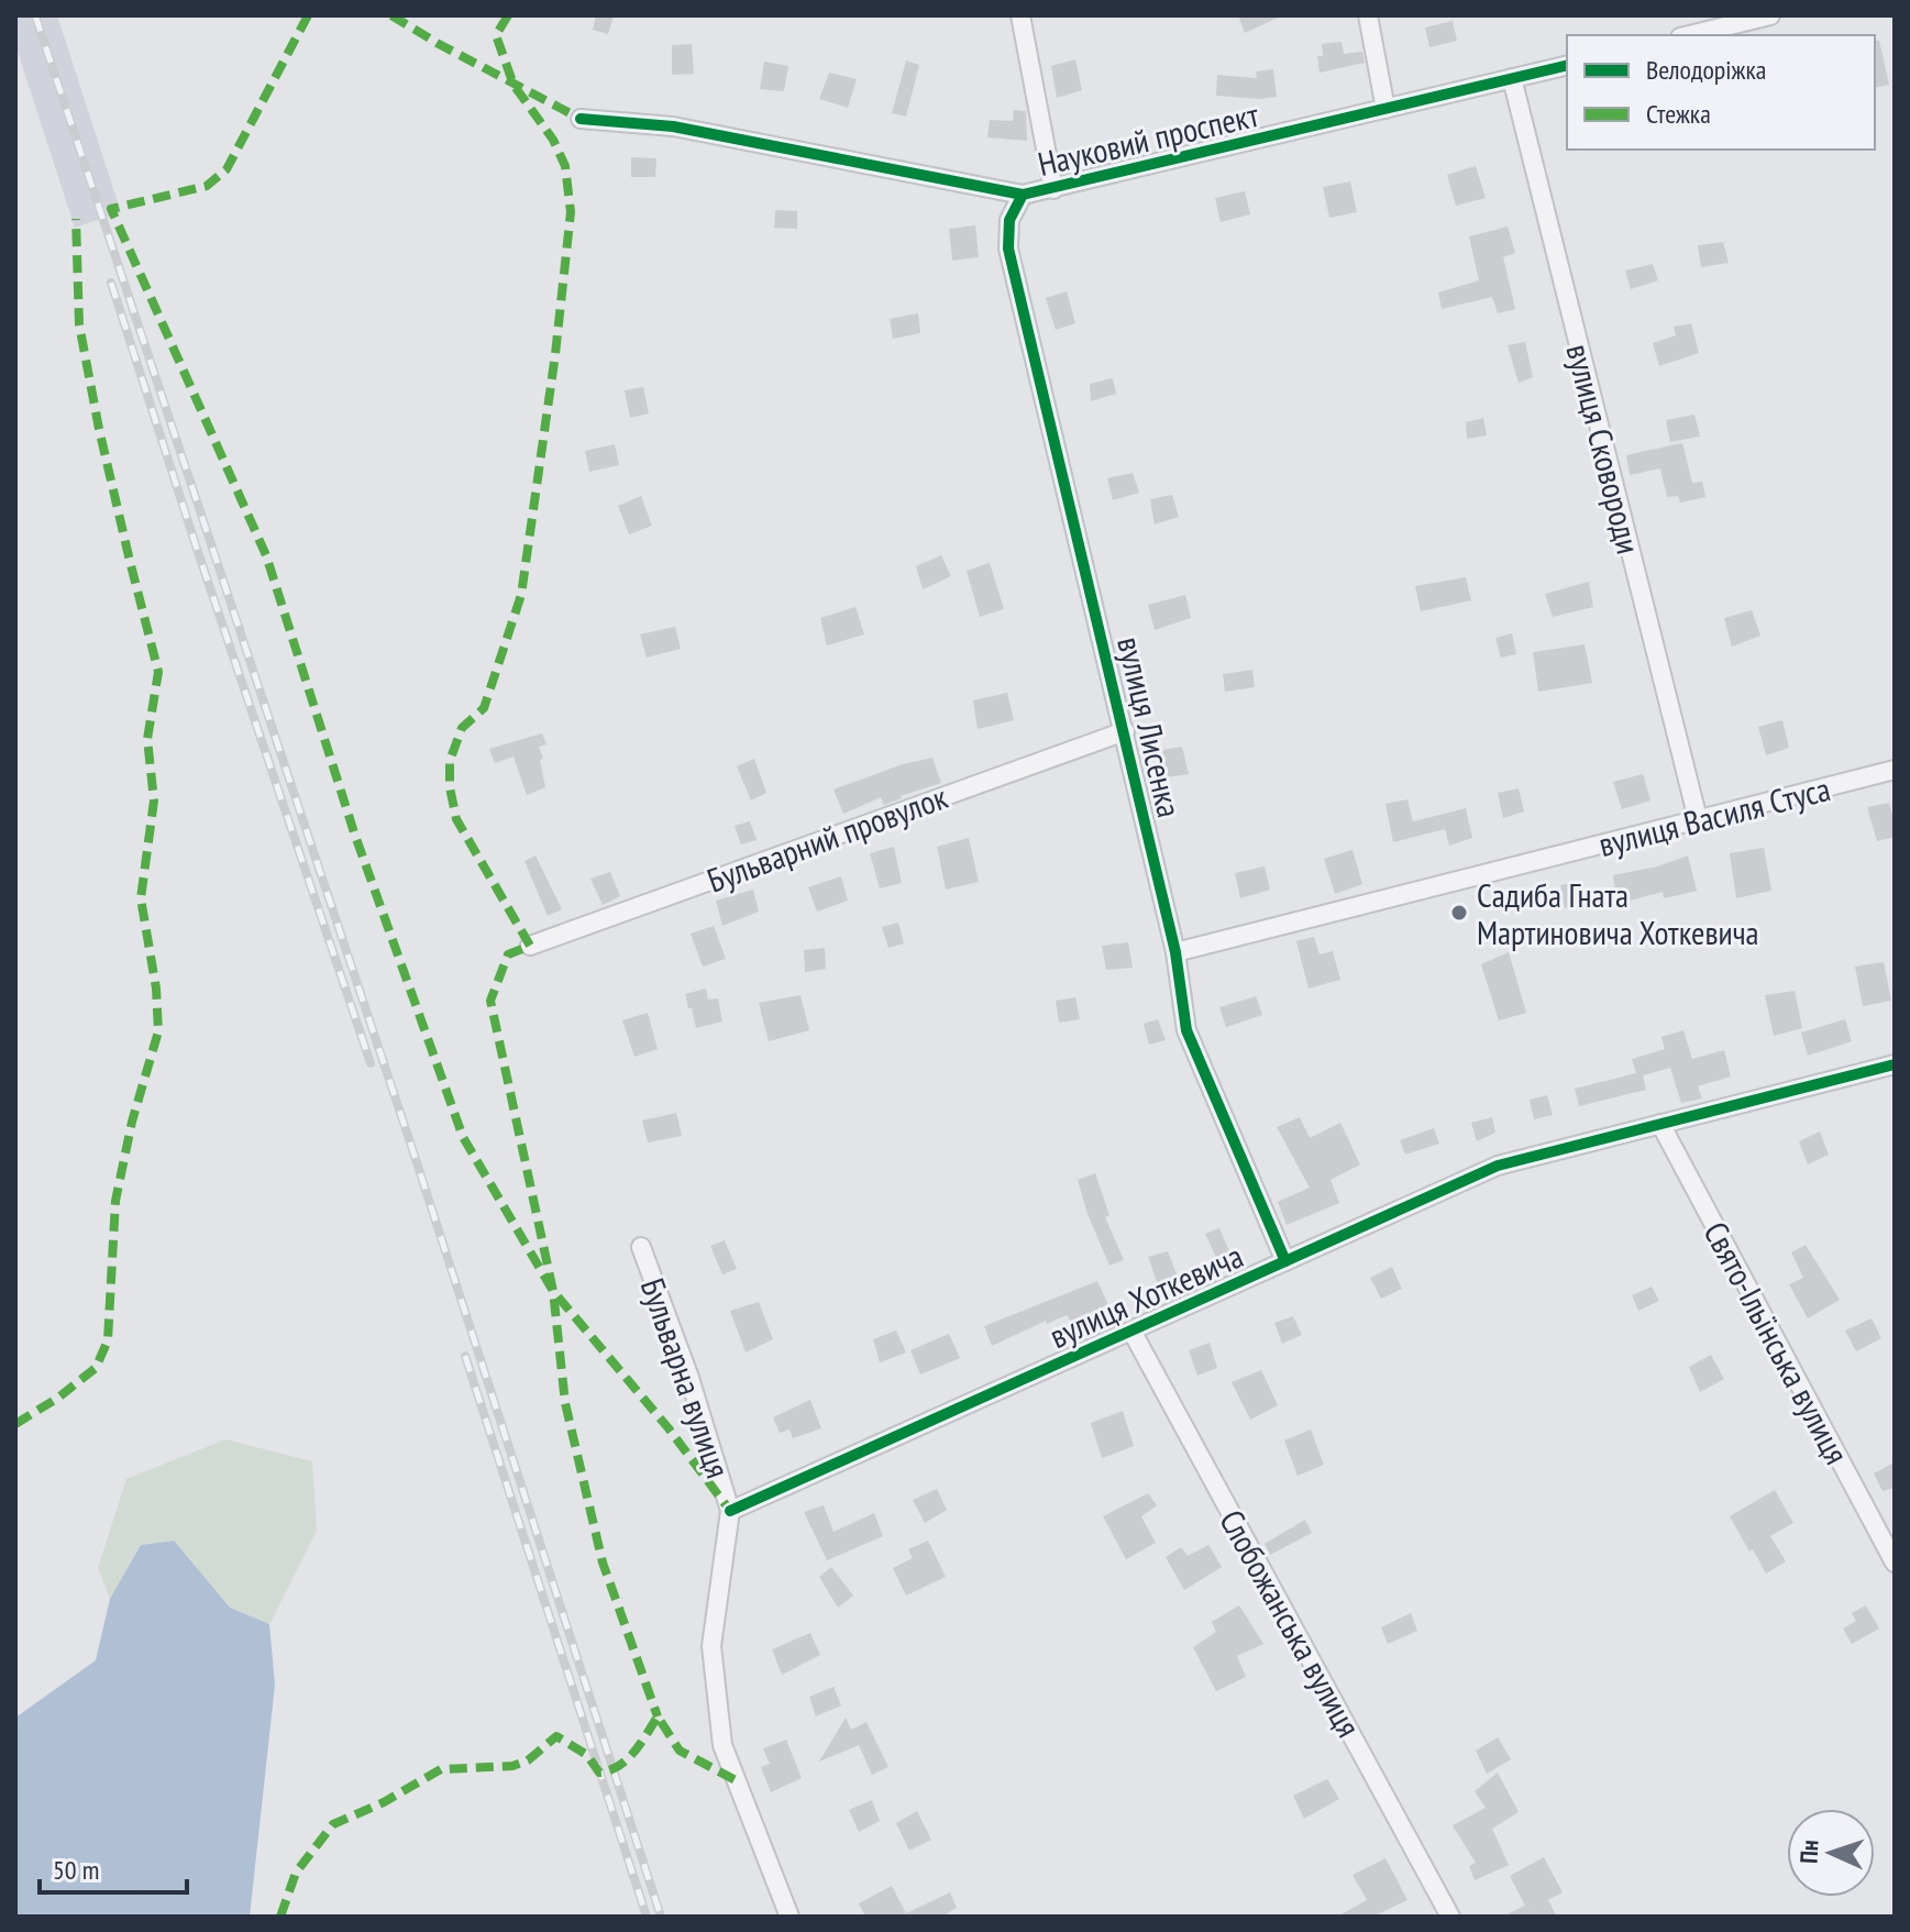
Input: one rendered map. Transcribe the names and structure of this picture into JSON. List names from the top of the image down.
{
  "streets": {
    "street": [
      "Науковий проспект",
      "вулиця Сковороди",
      "вулиця Лисенка",
      "вулиця Василя Стуса",
      "Бульварний провулок",
      "вулиця Хоткевича",
      "Свято-Ільїнська вулиця",
      "Бульварна вулиця",
      "Слобожанська вулиця"
    ]
  },
  "crossings": [
    ["Науковий проспект", "вулиця Сковороди"],
    ["Науковий проспект", "вулиця Лисенка"],
    ["вулиця Сковороди", "вулиця Василя Стуса"],
    ["вулиця Лисенка", "вулиця Василя Стуса"],
    ["вулиця Лисенка", "Бульварний провулок"],
    ["вулиця Лисенка", "вулиця Хоткевича"],
    ["вулиця Хоткевича", "Свято-Ільїнська вулиця"],
    ["вулиця Хоткевича", "Бульварна вулиця"],
    ["вулиця Хоткевича", "Слобожанська вулиця"]
  ],
  "places": ["Садиба Гната Мартиновича Хоткевича"],
  "legend": ["Велодоріжка", "Стежка"],
  "scale_bar": "50 m",
  "north": "left"
}
